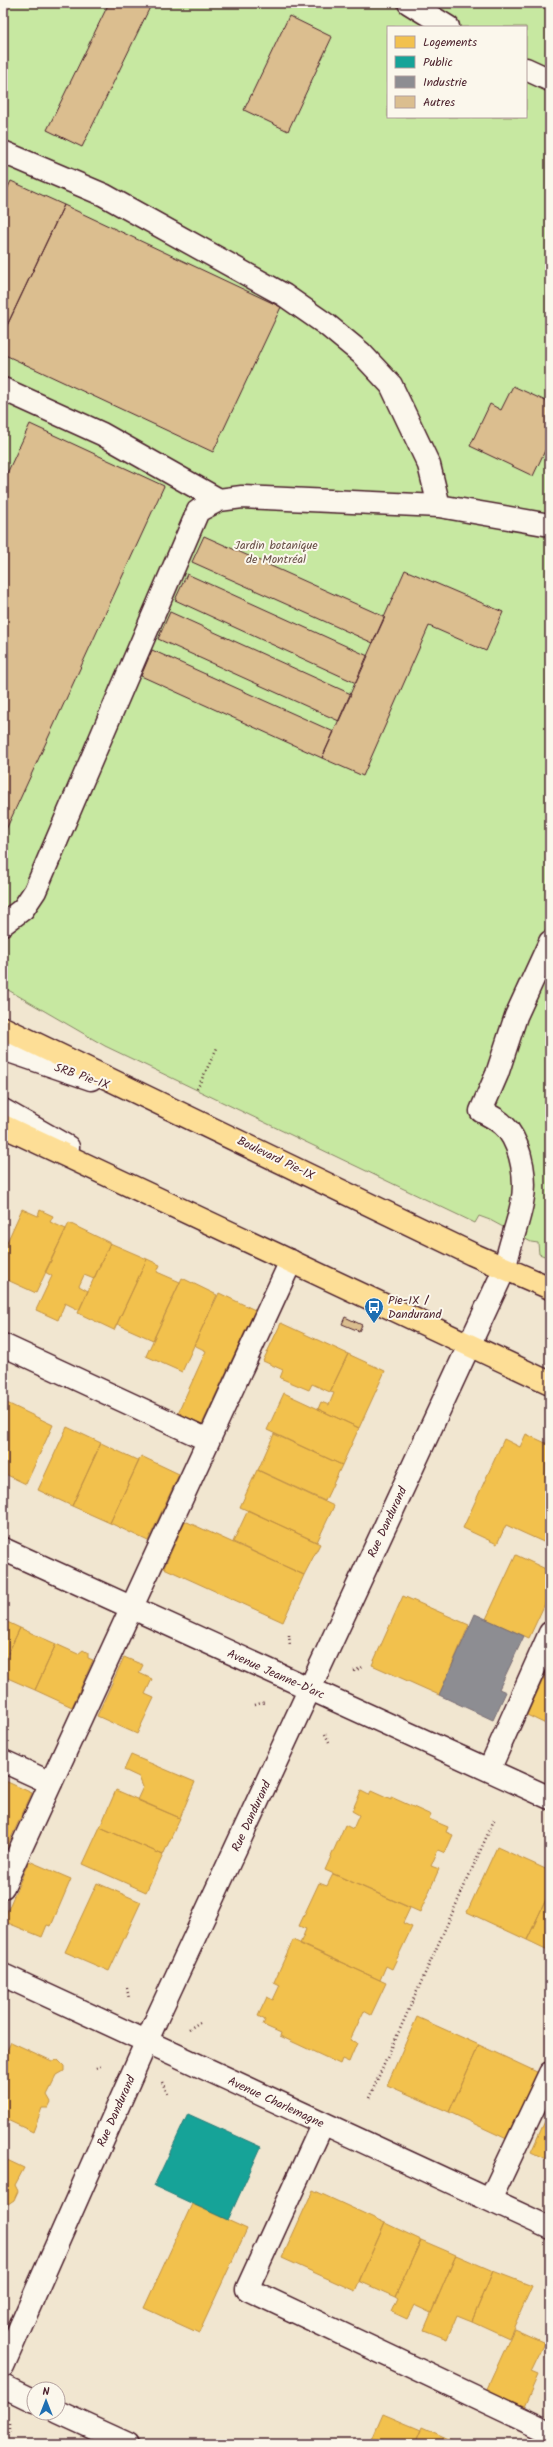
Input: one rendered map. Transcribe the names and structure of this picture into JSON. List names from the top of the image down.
{
  "streets": {
    "main road": ["Boulevard Pie-IX"],
    "street": [
      "SRB Pie-IX",
      "Rue Dandurand",
      "Avenue Jeanne-D'arc",
      "Avenue Charlemagne"
    ]
  },
  "crossings": [
    ["SRB Pie-IX", "Boulevard Pie-IX"],
    ["Boulevard Pie-IX", "Rue Dandurand"],
    ["Rue Dandurand", "Avenue Jeanne-D'arc"],
    ["Rue Dandurand", "Avenue Charlemagne"]
  ],
  "parks": ["Jardin botanique de Montréal"],
  "places": {
    "bus stop": ["Pie-IX / Dandurand"]
  },
  "legend": [
    "Logements",
    "Public",
    "Industrie",
    "Autres"
  ],
  "north": "top"
}
